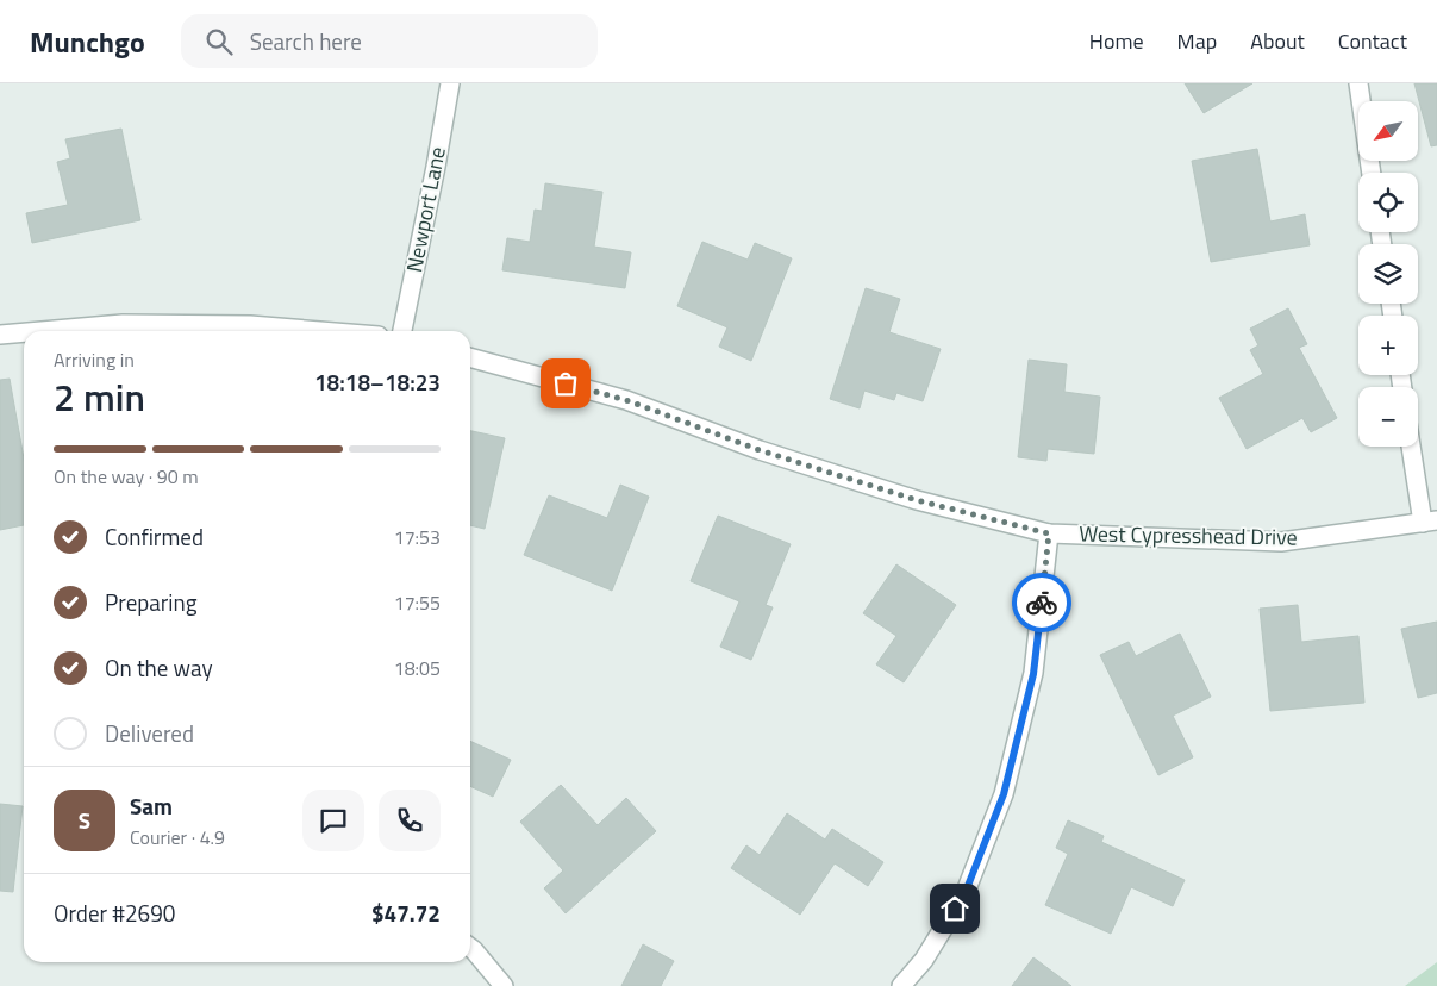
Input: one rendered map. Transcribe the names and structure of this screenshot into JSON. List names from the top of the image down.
{
  "streets": {
    "street": ["Newport Lane", "West Cypresshead Drive"]
  },
  "north": "bottom left",
  "page": {
    "header": "Munchgo",
    "search": "Search here",
    "nav": [
      "Home",
      "Map",
      "About",
      "Contact"
    ],
    "map_buttons": ["+", "−"],
    "heading": ["2 min", "Arriving in", "18:18–18:23"],
    "panel": [
      "Sam",
      "Courier · 4.9",
      "Order #2690",
      "$47.72"
    ],
    "bar": "On the way · 90 m",
    "list": [
      ["Confirmed", "17:53"],
      ["Preparing", "17:55"],
      ["On the way", "18:05"],
      "Delivered"
    ],
    "round": "S"
  }
}
